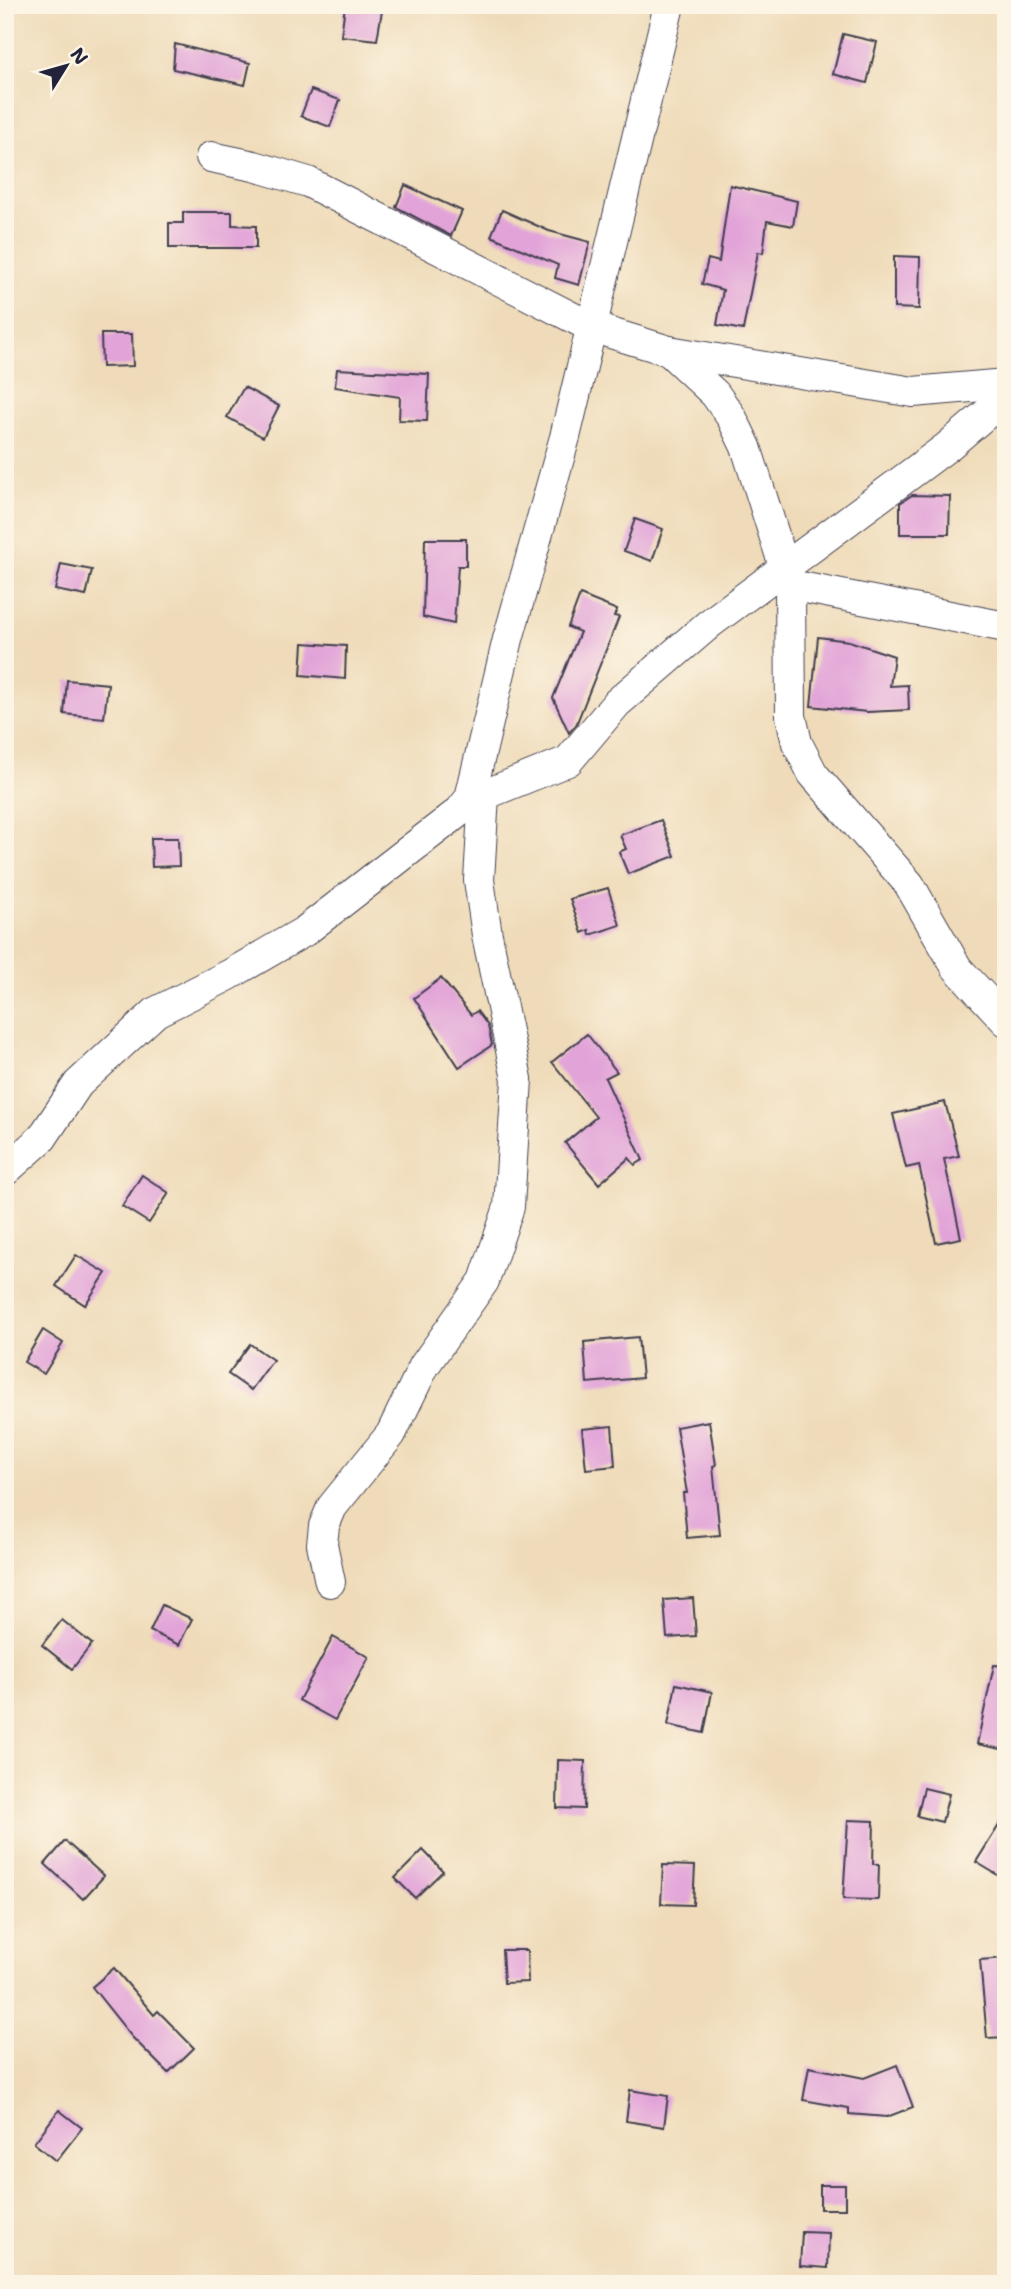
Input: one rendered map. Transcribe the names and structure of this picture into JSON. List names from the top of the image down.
{
  "north": "top right"
}
